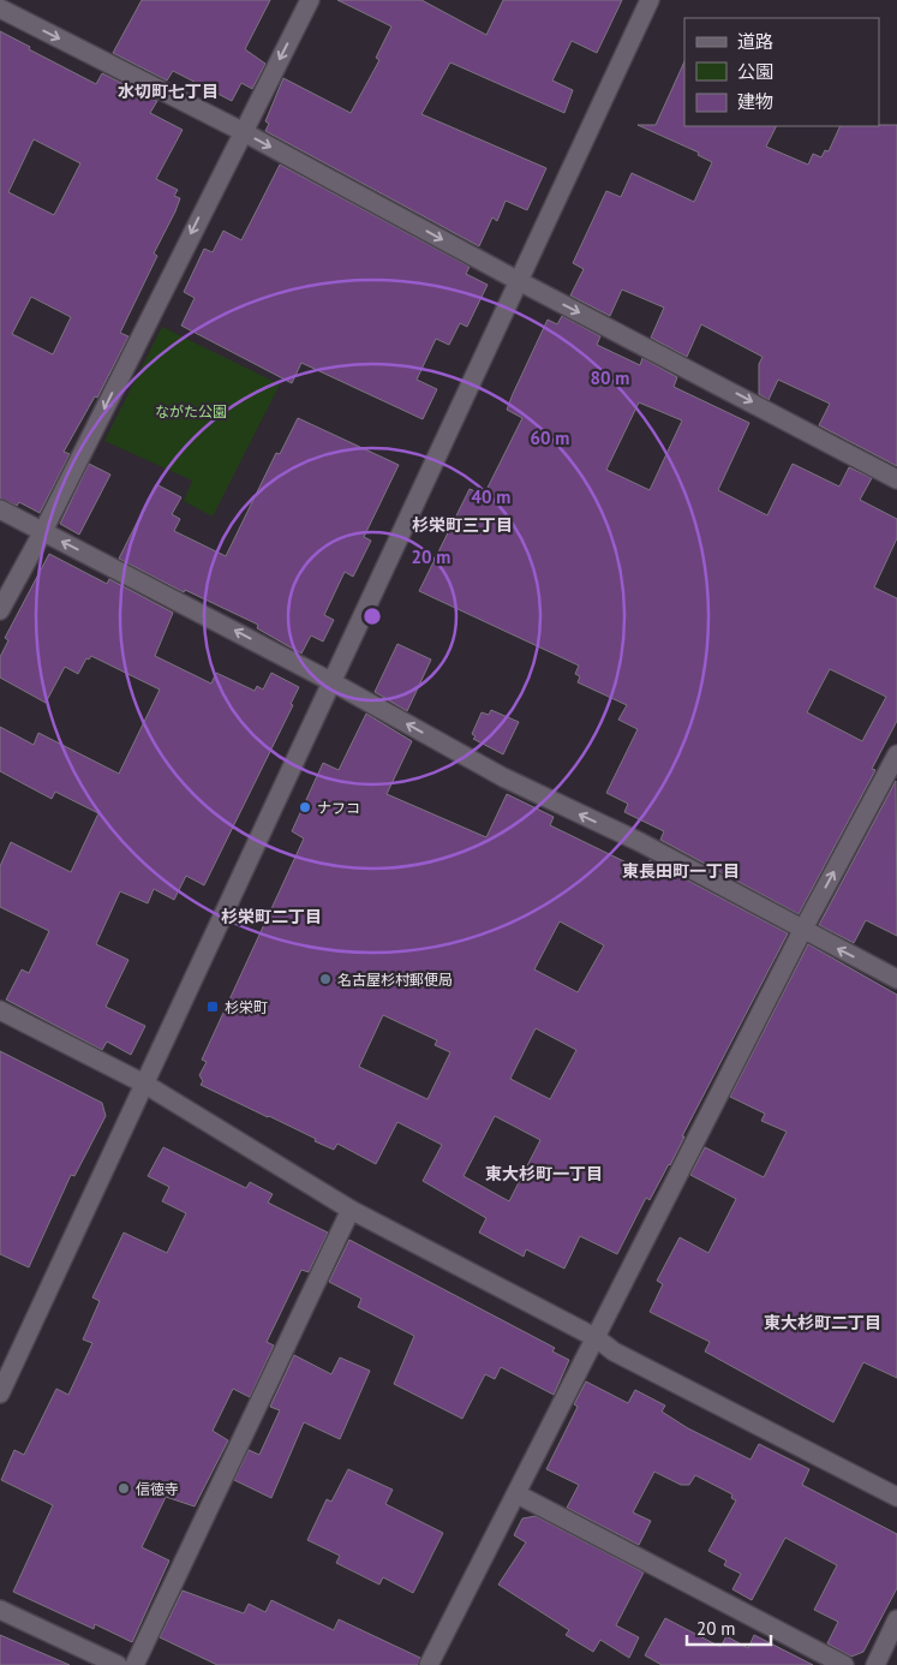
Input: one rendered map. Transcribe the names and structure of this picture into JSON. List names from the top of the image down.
{
  "districts": [
    "水切町七丁目",
    "杉栄町三丁目",
    "東長田町一丁目",
    "杉栄町二丁目",
    "東大杉町一丁目",
    "東大杉町二丁目"
  ],
  "parks": ["ながた公園"],
  "places": {
    "other": ["ナフコ", "名古屋杉村郵便局", "信徳寺"],
    "transit": ["杉栄町"]
  },
  "legend": ["道路", "公園", "建物"],
  "scale_bar": "20 m",
  "rings": [
    "80 m",
    "60 m",
    "40 m",
    "20 m"
  ]
}
